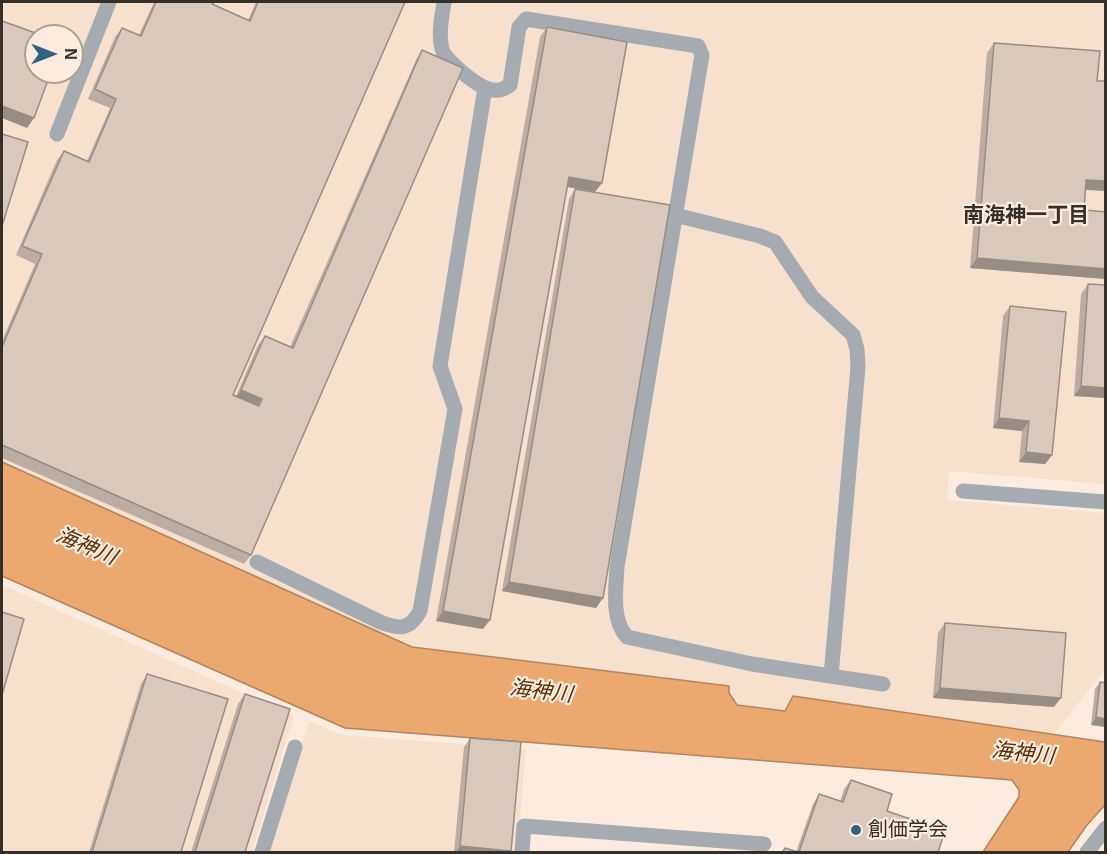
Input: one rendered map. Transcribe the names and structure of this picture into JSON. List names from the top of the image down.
{
  "districts": ["南海神一丁目"],
  "water": ["海神川"],
  "places": ["創価学会"],
  "north": "right"
}
